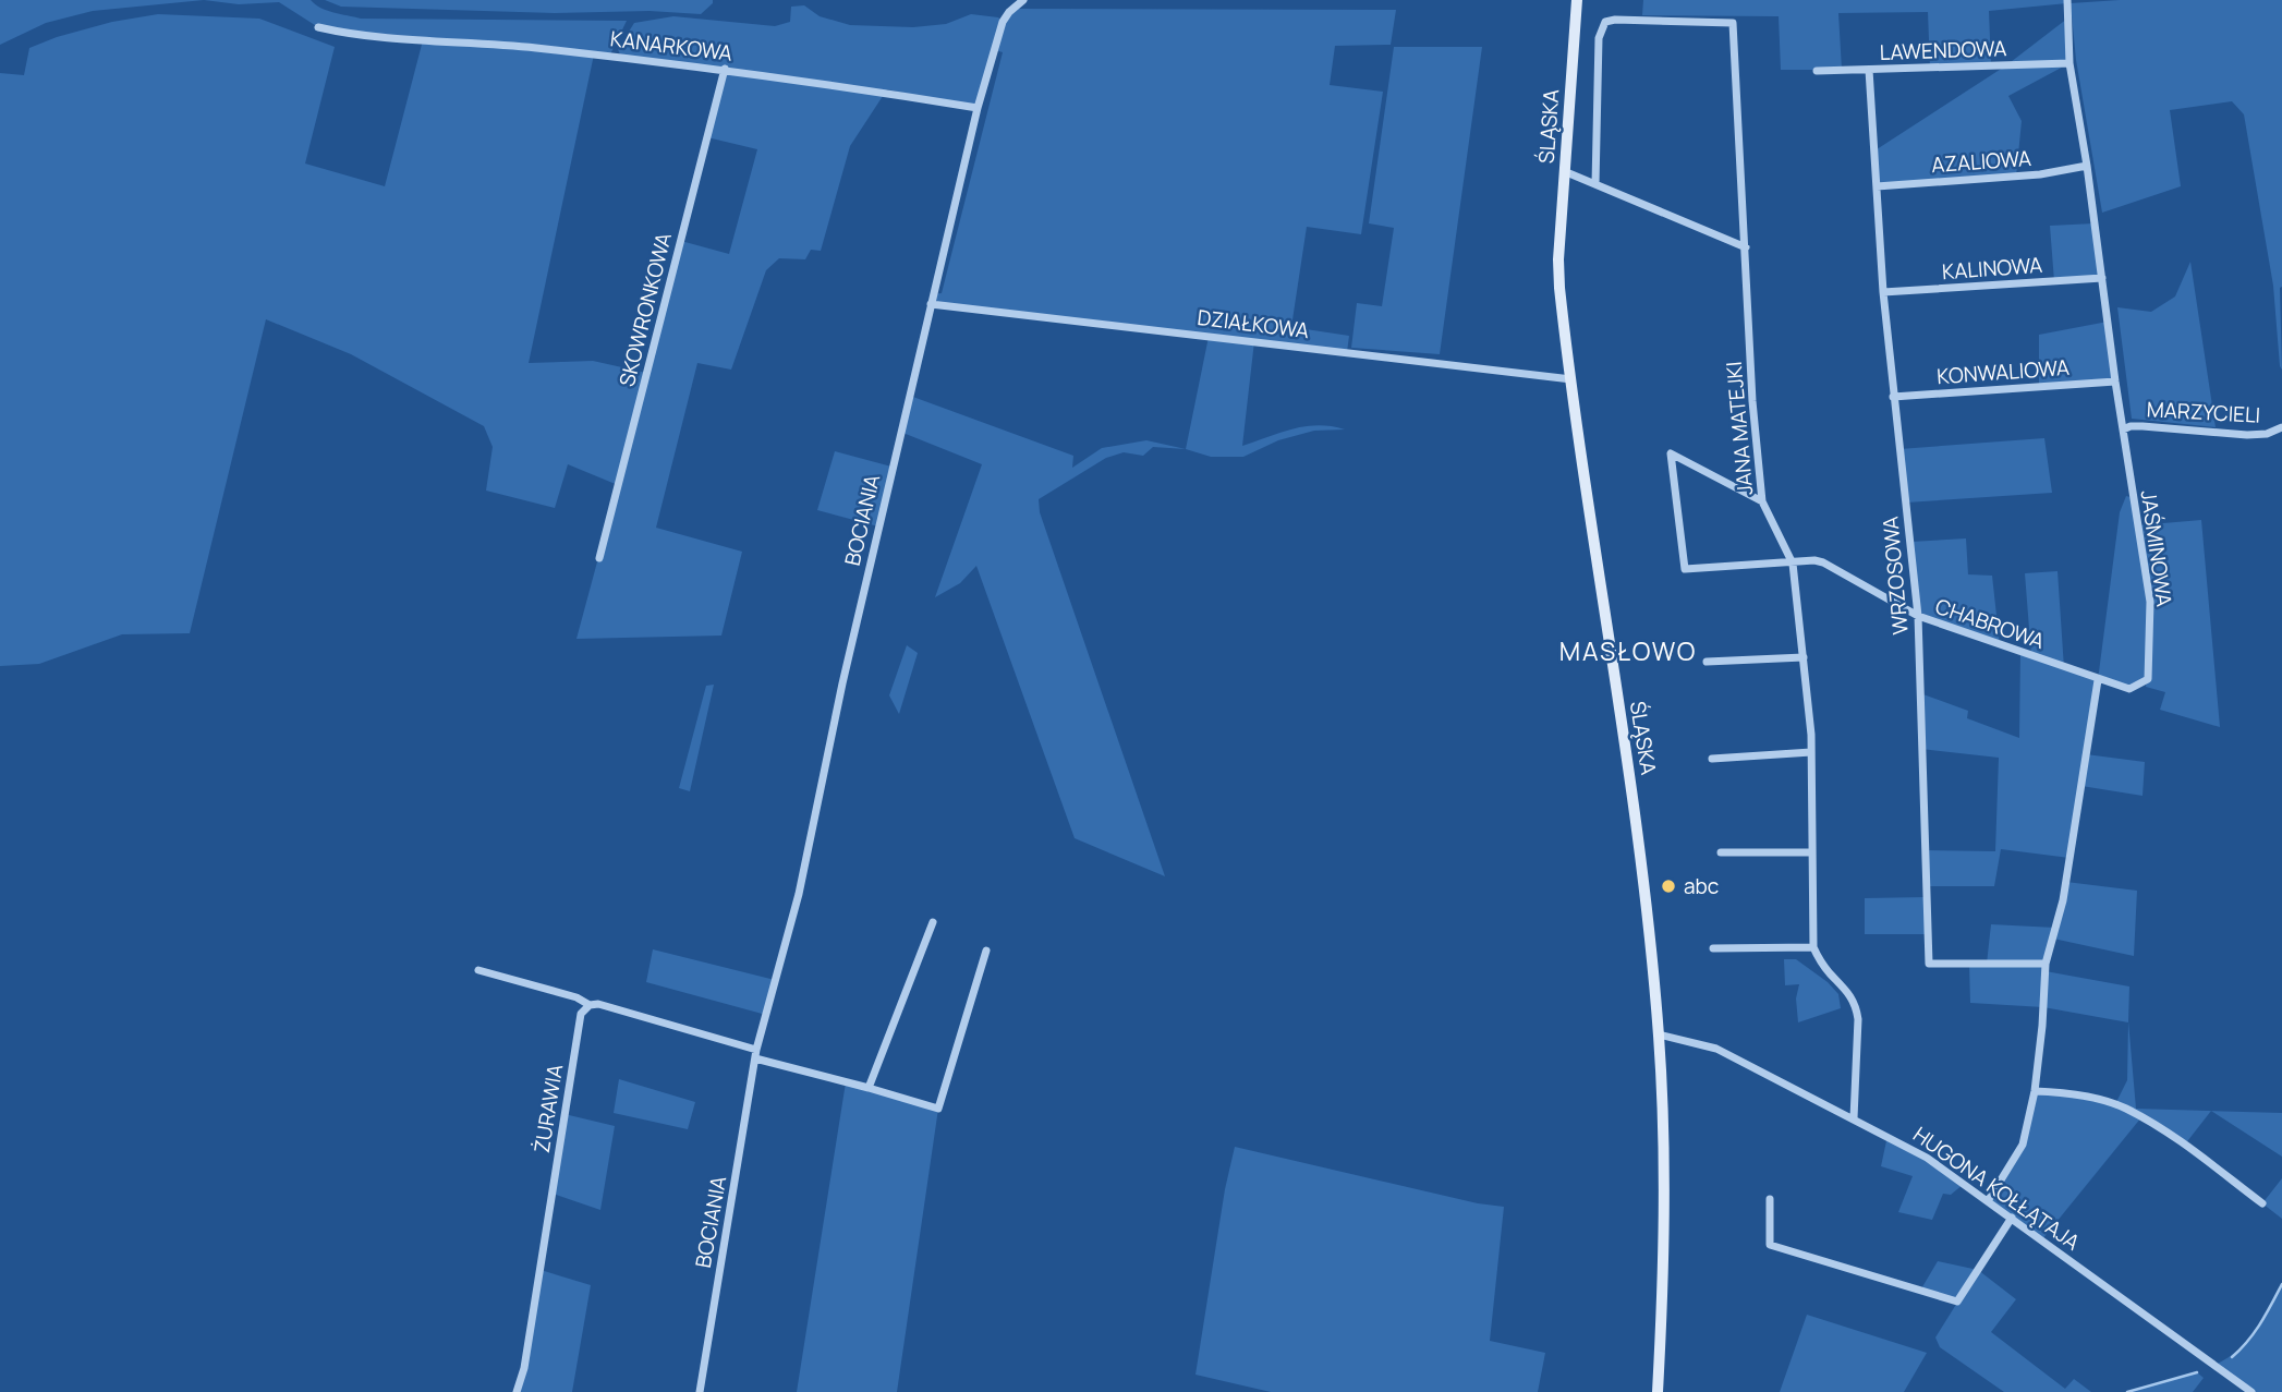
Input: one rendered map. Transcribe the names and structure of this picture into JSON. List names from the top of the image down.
{
  "streets": {
    "street": [
      "KANARKOWA",
      "LAWENDOWA",
      "ŚLĄSKA",
      "AZALIOWA",
      "KALINOWA",
      "SKOWRONKOWA",
      "DZIAŁKOWA",
      "KONWALIOWA",
      "MARZYCIELI",
      "JANA MATEJKI",
      "BOCIANIA",
      "JAŚMINOWA",
      "WRZOSOWA",
      "CHABROWA",
      "ŻURAWIA",
      "HUGONA KOŁŁĄTAJA"
    ]
  },
  "crossings": [
    ["KANARKOWA", "SKOWRONKOWA"],
    ["KANARKOWA", "BOCIANIA"],
    ["LAWENDOWA", "JAŚMINOWA"],
    ["LAWENDOWA", "WRZOSOWA"],
    ["ŚLĄSKA", "DZIAŁKOWA"],
    ["ŚLĄSKA", "HUGONA KOŁŁĄTAJA"],
    ["AZALIOWA", "JAŚMINOWA"],
    ["AZALIOWA", "WRZOSOWA"],
    ["KALINOWA", "JAŚMINOWA"],
    ["KALINOWA", "WRZOSOWA"],
    ["DZIAŁKOWA", "BOCIANIA"],
    ["KONWALIOWA", "JAŚMINOWA"],
    ["KONWALIOWA", "WRZOSOWA"],
    ["MARZYCIELI", "JAŚMINOWA"],
    ["JANA MATEJKI", "CHABROWA"],
    ["JAŚMINOWA", "CHABROWA"],
    ["WRZOSOWA", "CHABROWA"]
  ],
  "districts": ["MASŁOWO"],
  "places": ["abc"]
}
